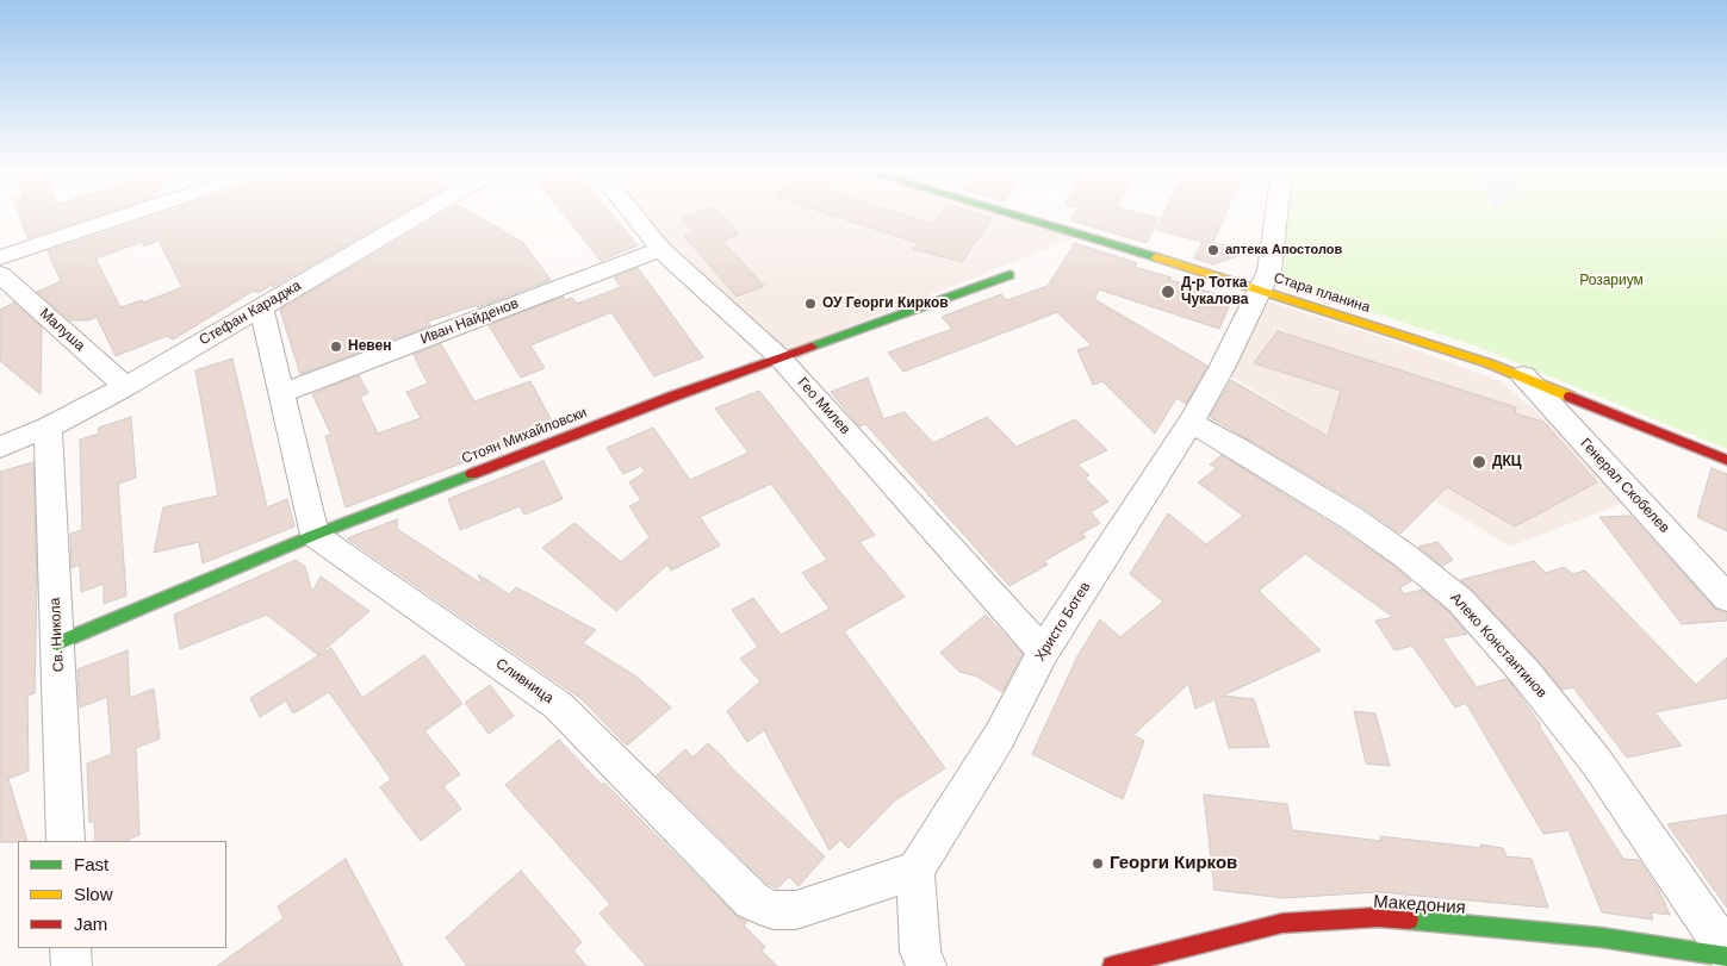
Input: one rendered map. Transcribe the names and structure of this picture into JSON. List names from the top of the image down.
{
  "streets": {
    "street": [
      "Стара планина",
      "Стефан Караджа",
      "Иван Найденов",
      "Малуша",
      "Гео Милев",
      "Стоян Михайловски",
      "Генерал Скобелев",
      "Христо Ботев",
      "Св. Никола",
      "Алеко Константинов",
      "Сливница",
      "Македония"
    ]
  },
  "crossings": [
    ["Стара планина", "Генерал Скобелев"],
    ["Стара планина", "Христо Ботев"],
    ["Стефан Караджа", "Малуша"],
    ["Стефан Караджа", "Св. Никола"],
    ["Иван Найденов", "Гео Милев"],
    ["Гео Милев", "Стоян Михайловски"],
    ["Гео Милев", "Христо Ботев"],
    ["Стоян Михайловски", "Св. Никола"],
    ["Стоян Михайловски", "Сливница"],
    ["Христо Ботев", "Алеко Константинов"],
    ["Христо Ботев", "Сливница"]
  ],
  "parks": ["Розариум"],
  "places": [
    "аптека Апостолов",
    "Д-р Тотка Чукалова",
    "ОУ Георги Кирков",
    "Невен",
    "ДКЦ",
    "Георги Кирков"
  ],
  "legend": ["Fast", "Slow", "Jam"]
}
